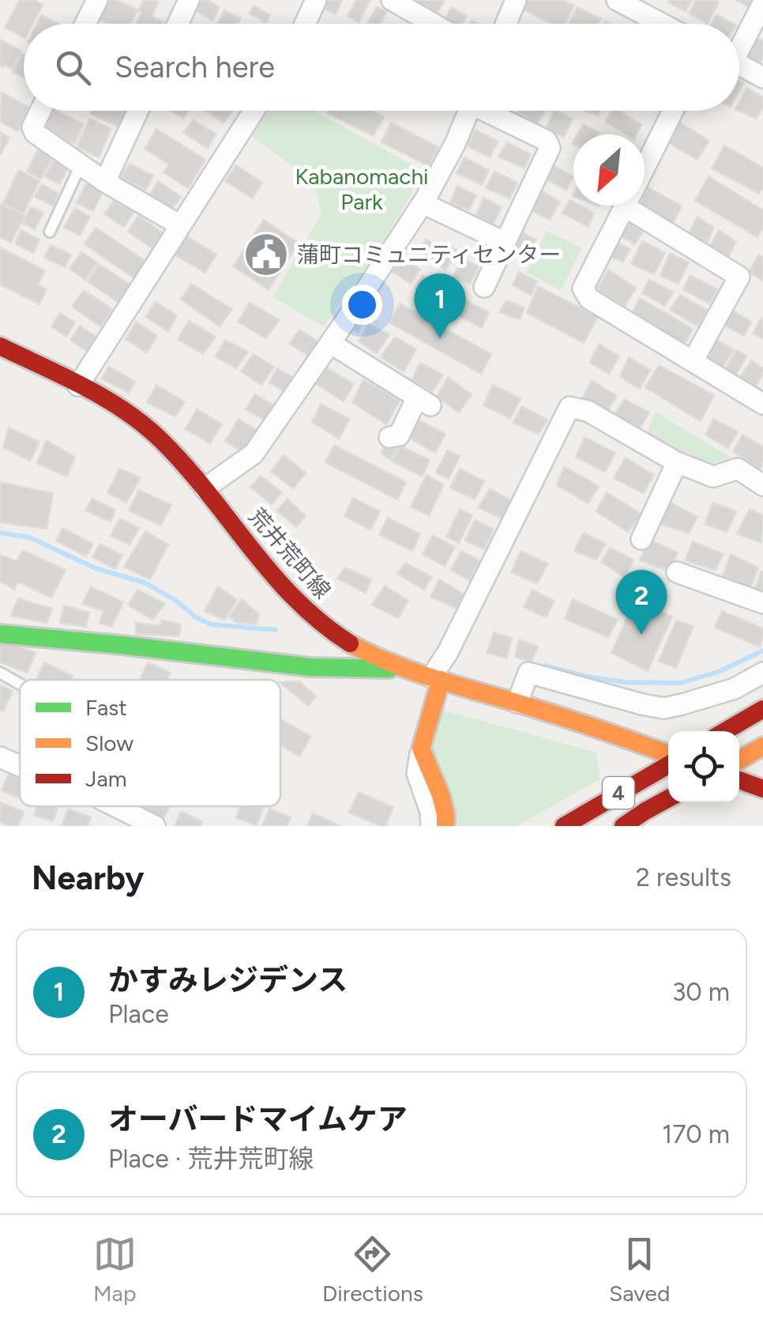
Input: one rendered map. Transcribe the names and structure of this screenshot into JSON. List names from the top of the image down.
{
  "streets": {
    "main road": ["荒井荒町線", "4"]
  },
  "parks": ["Kabanomachi Park"],
  "places": {
    "public building": ["蒲町コミュニティセンター"]
  },
  "legend": ["Fast", "Slow", "Jam"],
  "north": "bottom left",
  "page": {
    "search": "Search here",
    "pins": ["1", "2"],
    "heading": ["Nearby", "2 results"],
    "list": [
      {
        "mark": "1",
        "name": "かすみレジデンス",
        "note": "Place",
        "value": "30 m"
      },
      {
        "mark": "2",
        "name": "オーバードマイムケア",
        "note": "Place · 荒井荒町線",
        "value": "170 m"
      }
    ],
    "nav": ["Map", "Directions", "Saved"]
  }
}
